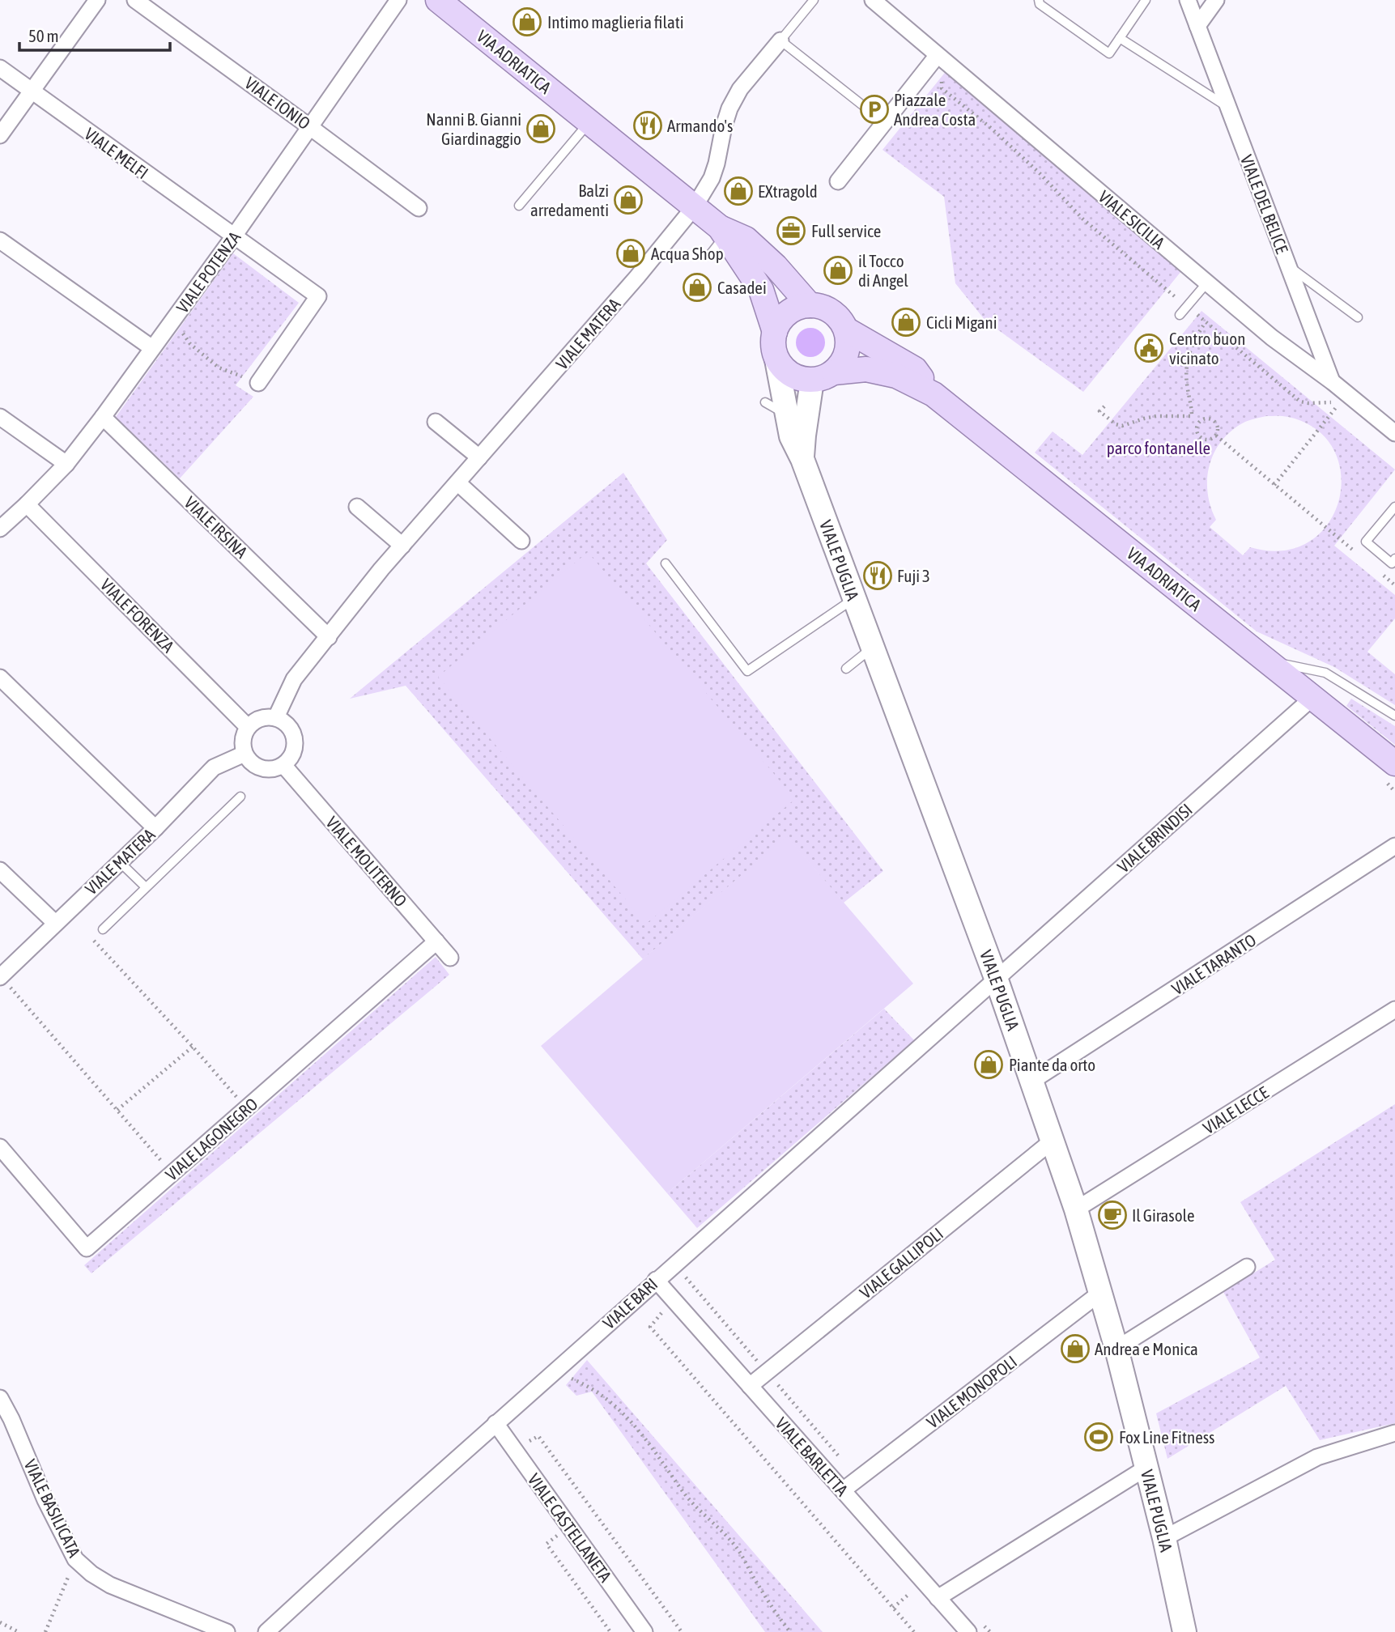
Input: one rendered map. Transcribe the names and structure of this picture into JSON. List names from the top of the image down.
{
  "streets": {
    "main road": ["VIA ADRIATICA", "VIALE PUGLIA"],
    "street": [
      "VIALE IONIO",
      "VIALE MELFI",
      "VIALE DEL BELICE",
      "VIALE SICILIA",
      "VIALE POTENZA",
      "VIALE MATERA",
      "VIALE IRSINA",
      "VIALE FORENZA",
      "VIALE BRINDISI",
      "VIALE MOLITERNO",
      "VIALE TARANTO",
      "VIALE LECCE",
      "VIALE LAGONEGRO",
      "VIALE GALLIPOLI",
      "VIALE BARI",
      "VIALE MONOPOLI",
      "VIALE BARLETTA",
      "VIALE BASILICATA",
      "VIALE CASTELLANETA"
    ]
  },
  "crossings": [
    ["VIA ADRIATICA", "VIALE MATERA"],
    ["VIA ADRIATICA", "VIALE PUGLIA"],
    ["VIA ADRIATICA", "VIALE BRINDISI"],
    ["VIALE IONIO", "VIALE POTENZA"],
    ["VIALE MELFI", "VIALE POTENZA"],
    ["VIALE DEL BELICE", "VIALE SICILIA"],
    ["VIALE POTENZA", "VIALE IRSINA"],
    ["VIALE POTENZA", "VIALE FORENZA"],
    ["VIALE MATERA", "VIALE IRSINA"],
    ["VIALE MATERA", "VIALE FORENZA"],
    ["VIALE MATERA", "VIALE MOLITERNO"],
    ["VIALE PUGLIA", "VIALE BRINDISI"],
    ["VIALE PUGLIA", "VIALE TARANTO"],
    ["VIALE PUGLIA", "VIALE LECCE"],
    ["VIALE PUGLIA", "VIALE GALLIPOLI"],
    ["VIALE PUGLIA", "VIALE BARI"],
    ["VIALE PUGLIA", "VIALE MONOPOLI"],
    ["VIALE FORENZA", "VIALE MOLITERNO"],
    ["VIALE BRINDISI", "VIALE BARI"],
    ["VIALE MOLITERNO", "VIALE LAGONEGRO"],
    ["VIALE GALLIPOLI", "VIALE BARLETTA"],
    ["VIALE BARI", "VIALE BARLETTA"],
    ["VIALE BARI", "VIALE CASTELLANETA"],
    ["VIALE MONOPOLI", "VIALE BARLETTA"]
  ],
  "parks": ["parco fontanelle"],
  "places": {
    "shop": [
      "Intimo maglieria filati",
      "Nanni B. Gianni Giardinaggio",
      "EXtragold",
      "Balzi arredamenti",
      "Acqua Shop",
      "il Tocco di Angel",
      "Casadei",
      "Cicli Migani",
      "Piante da orto",
      "Andrea e Monica"
    ],
    "parking": ["Piazzale Andrea Costa"],
    "restaurant": ["Armando's", "Fuji 3"],
    "office": ["Full service"],
    "public building": ["Centro buon vicinato"],
    "cafe": ["Il Girasole"],
    "sports": ["Fox Line Fitness"]
  },
  "scale_bar": "50 m"
}
